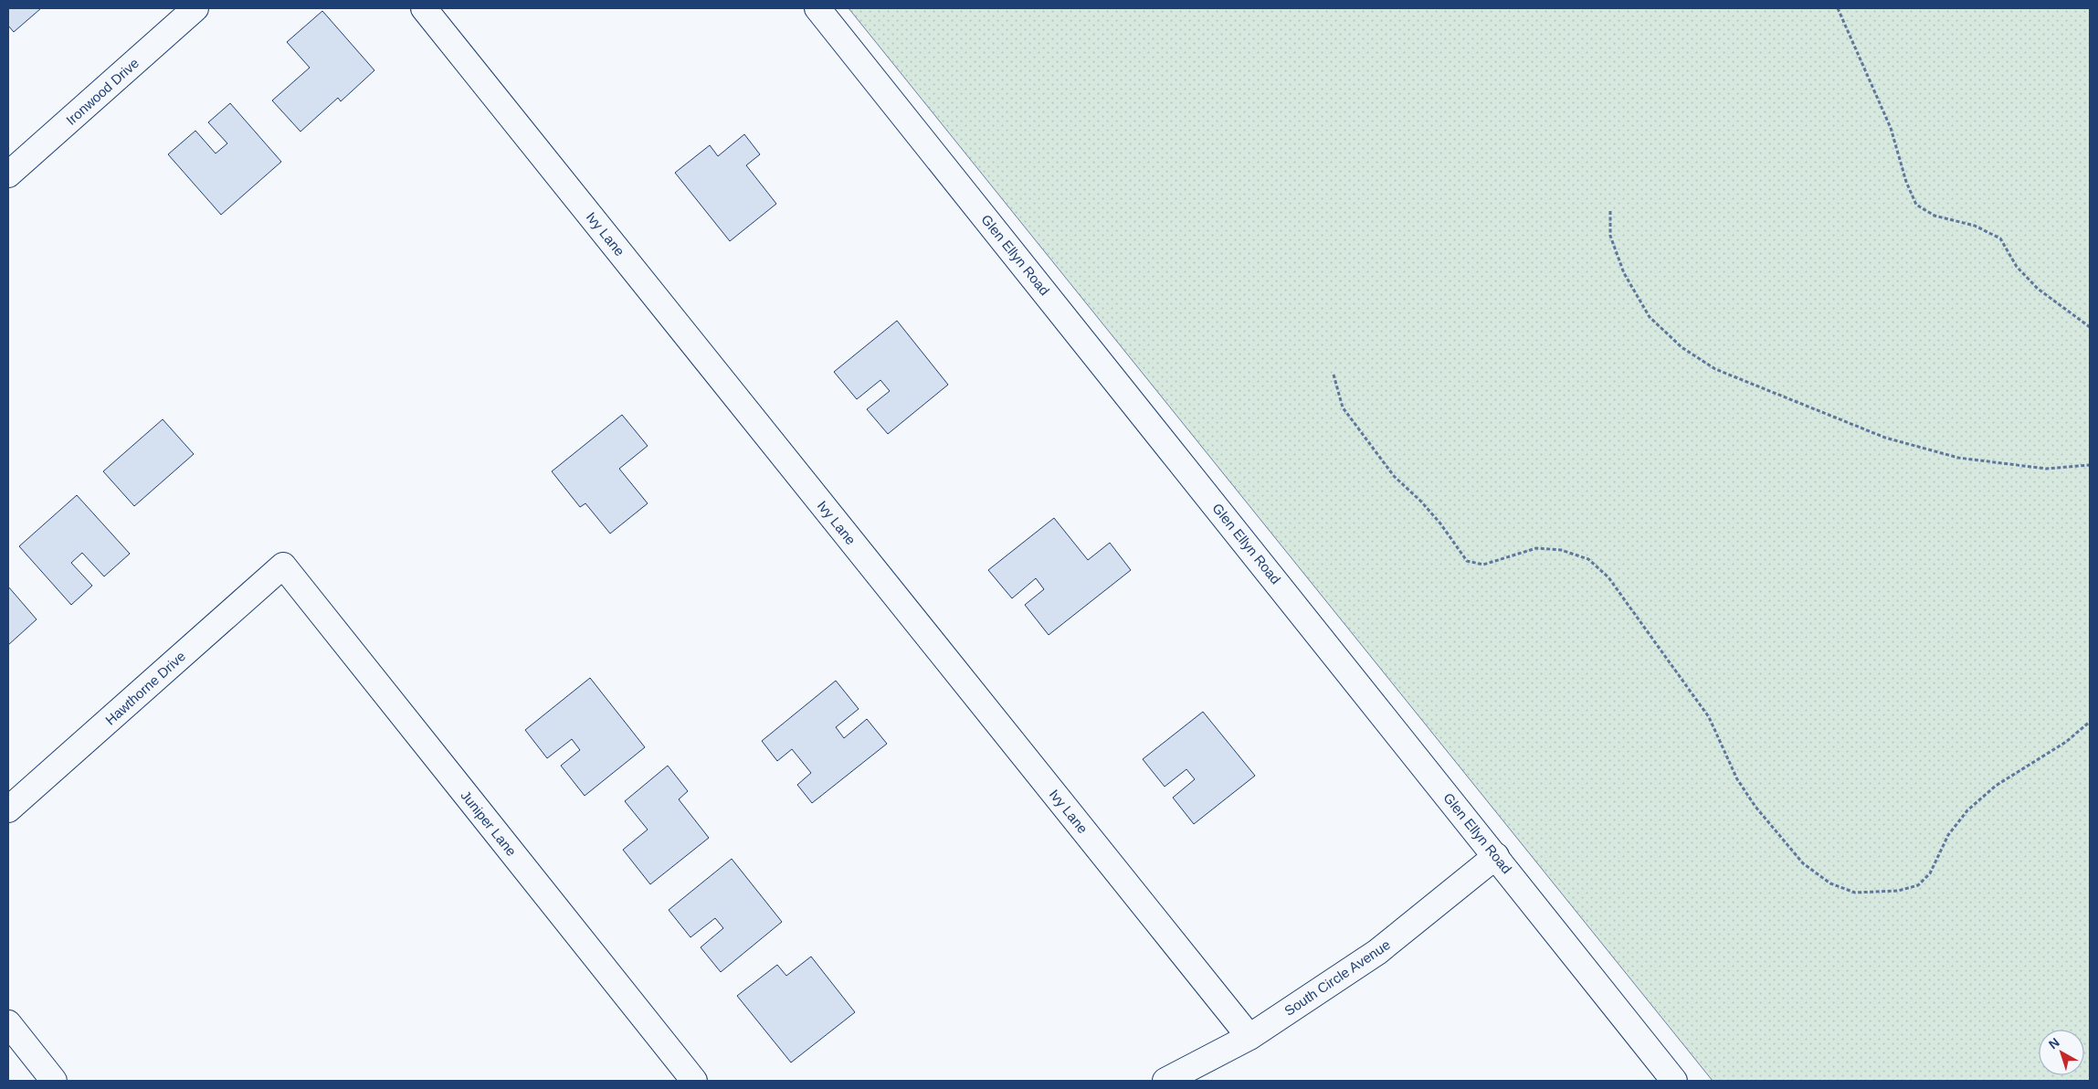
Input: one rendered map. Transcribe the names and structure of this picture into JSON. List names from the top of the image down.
{
  "streets": {
    "street": [
      "Ironwood Drive",
      "Ivy Lane",
      "Glen Ellyn Road",
      "Hawthorne Drive",
      "Juniper Lane",
      "South Circle Avenue"
    ]
  },
  "crossings": [
    ["Ivy Lane", "South Circle Avenue"],
    ["Glen Ellyn Road", "South Circle Avenue"],
    ["Hawthorne Drive", "Juniper Lane"]
  ],
  "north": "top left"
}
